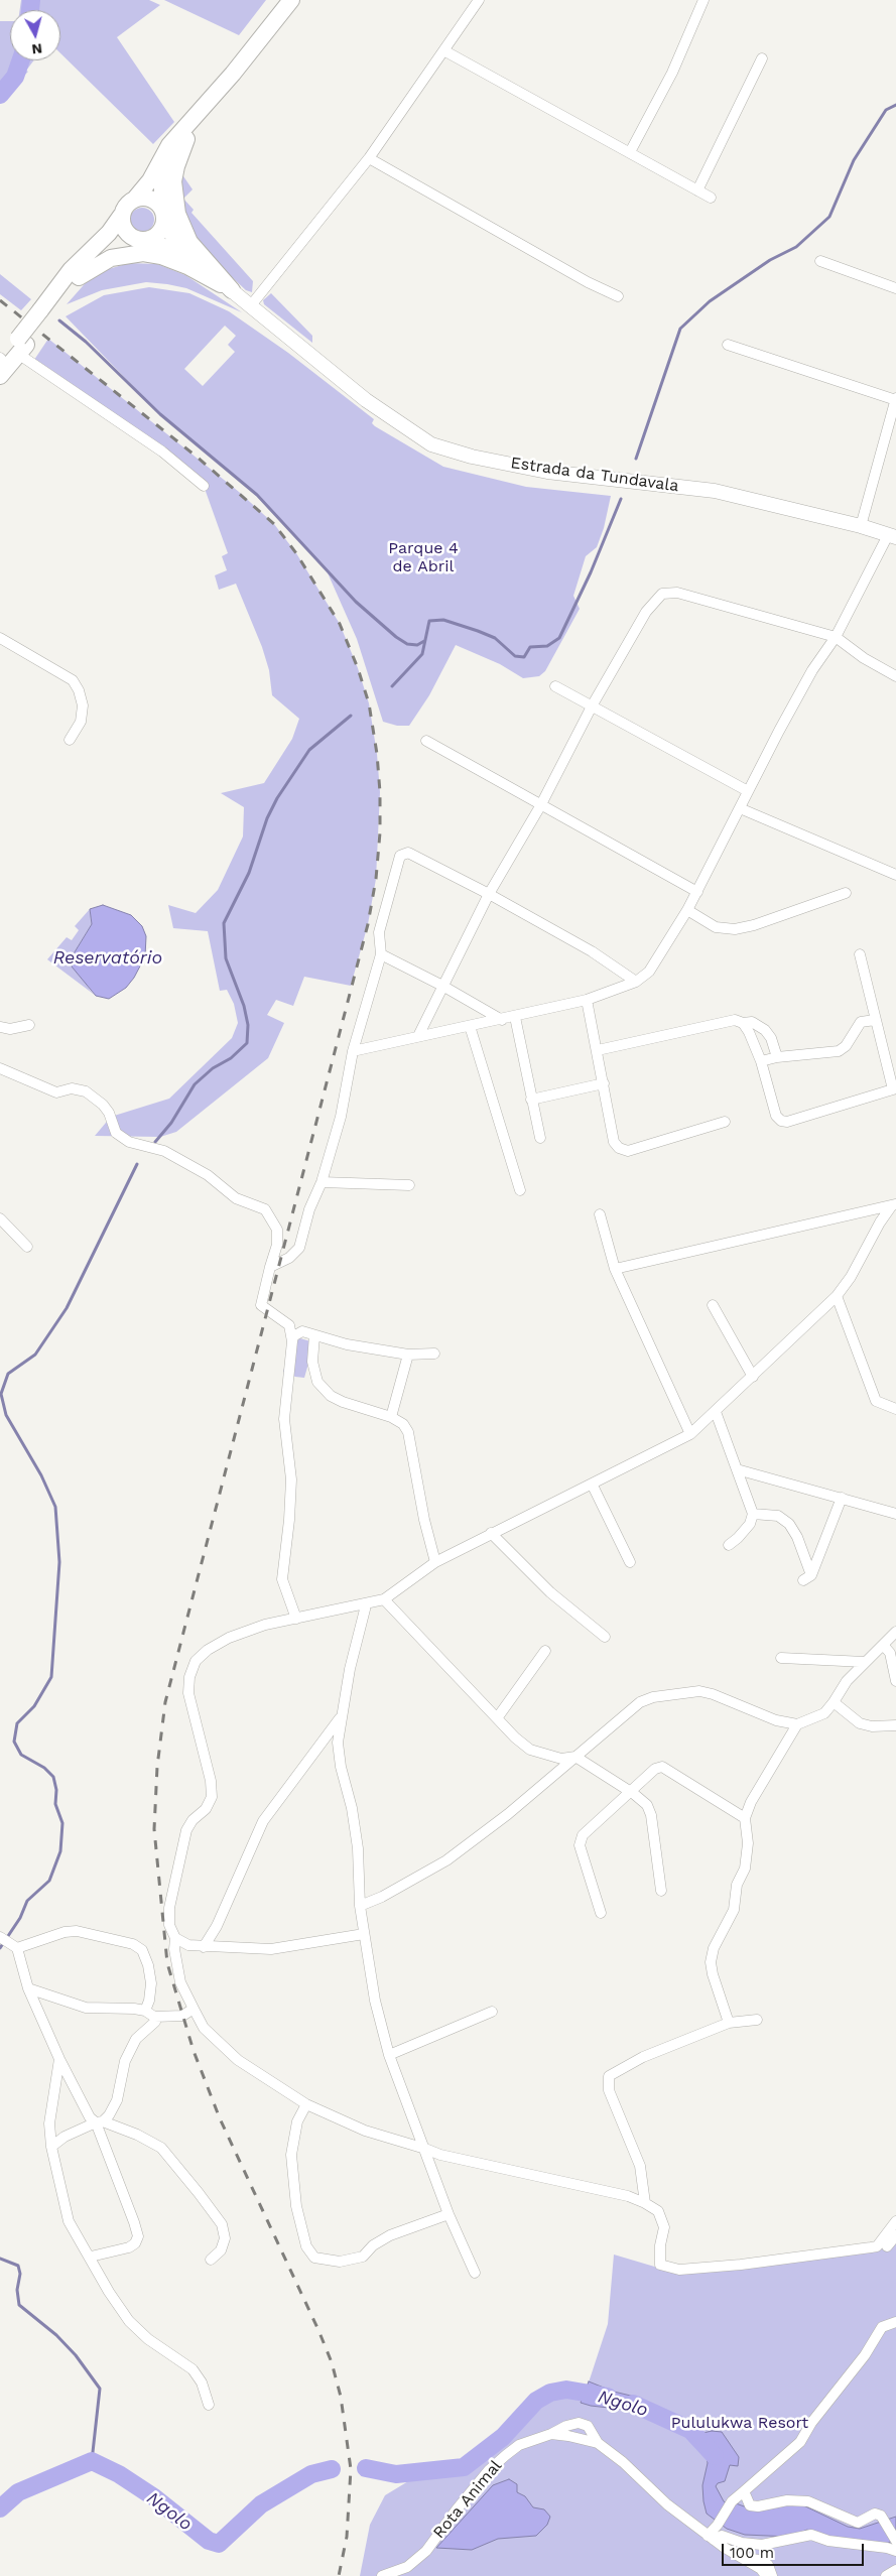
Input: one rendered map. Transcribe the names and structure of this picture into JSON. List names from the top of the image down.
{
  "streets": {
    "main road": ["Estrada da Tundavala"],
    "street": ["Rota Animal"]
  },
  "water": ["Reservatório", "Ngolo"],
  "parks": ["Parque 4 de Abril", "Pululukwa Resort"],
  "scale_bar": "100 m",
  "north": "bottom"
}
